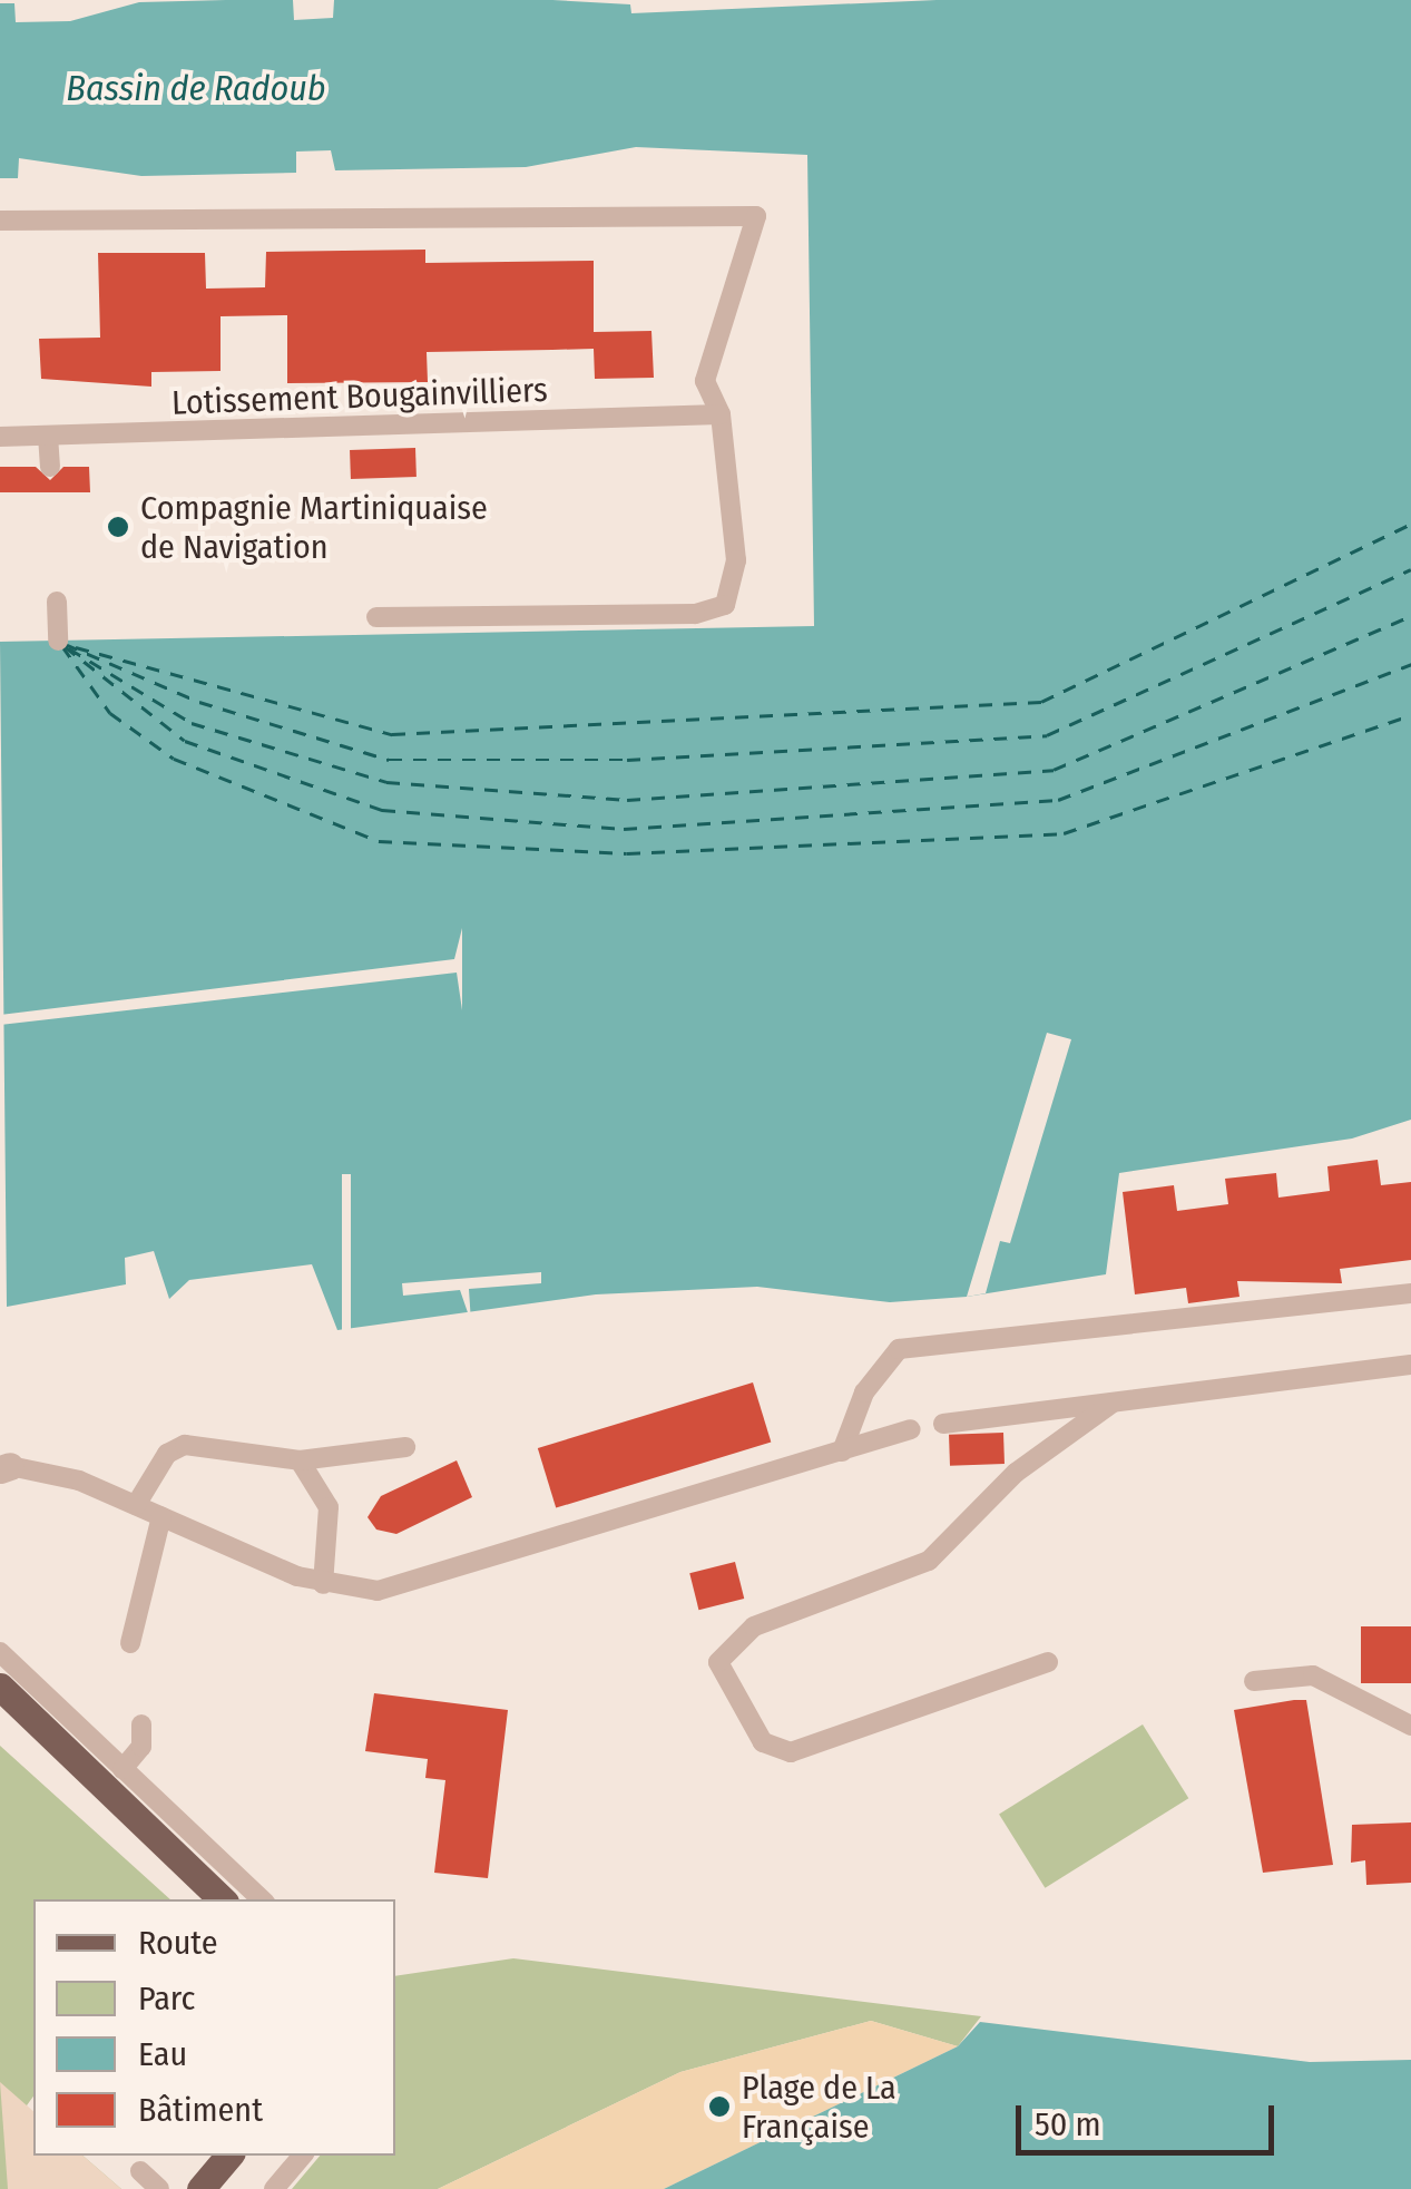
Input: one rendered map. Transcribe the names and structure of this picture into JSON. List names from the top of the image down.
{
  "streets": {
    "lane": ["Lotissement Bougainvilliers"]
  },
  "water": ["Bassin de Radoub"],
  "places": ["Compagnie Martiniquaise de Navigation", "Plage de La Française"],
  "legend": [
    "Route",
    "Parc",
    "Eau",
    "Bâtiment"
  ],
  "scale_bar": "50 m"
}
